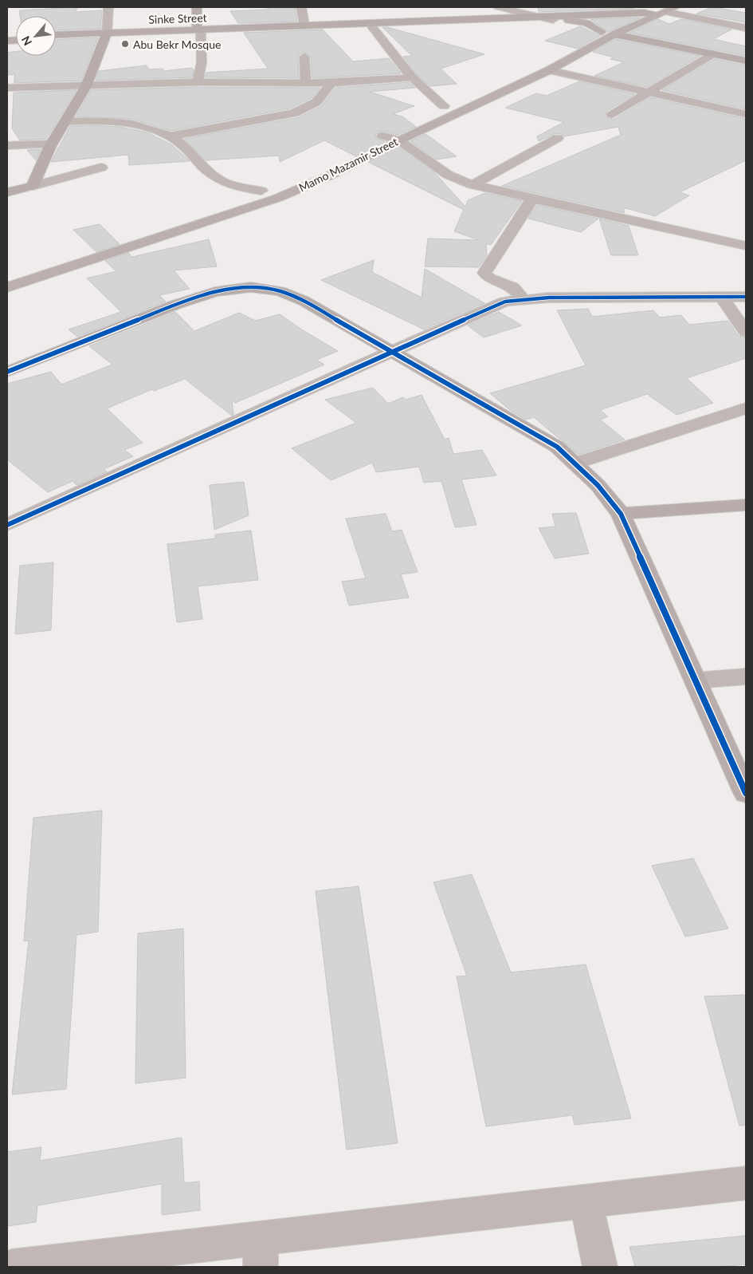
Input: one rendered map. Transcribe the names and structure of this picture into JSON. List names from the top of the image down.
{
  "streets": {
    "main road": ["Mamo Mazamir Street"],
    "street": ["Sinke Street"]
  },
  "crossings": [
    ["Sinke Street", "Mamo Mazamir Street"]
  ],
  "places": ["Abu Bekr Mosque"],
  "north": "bottom left"
}
